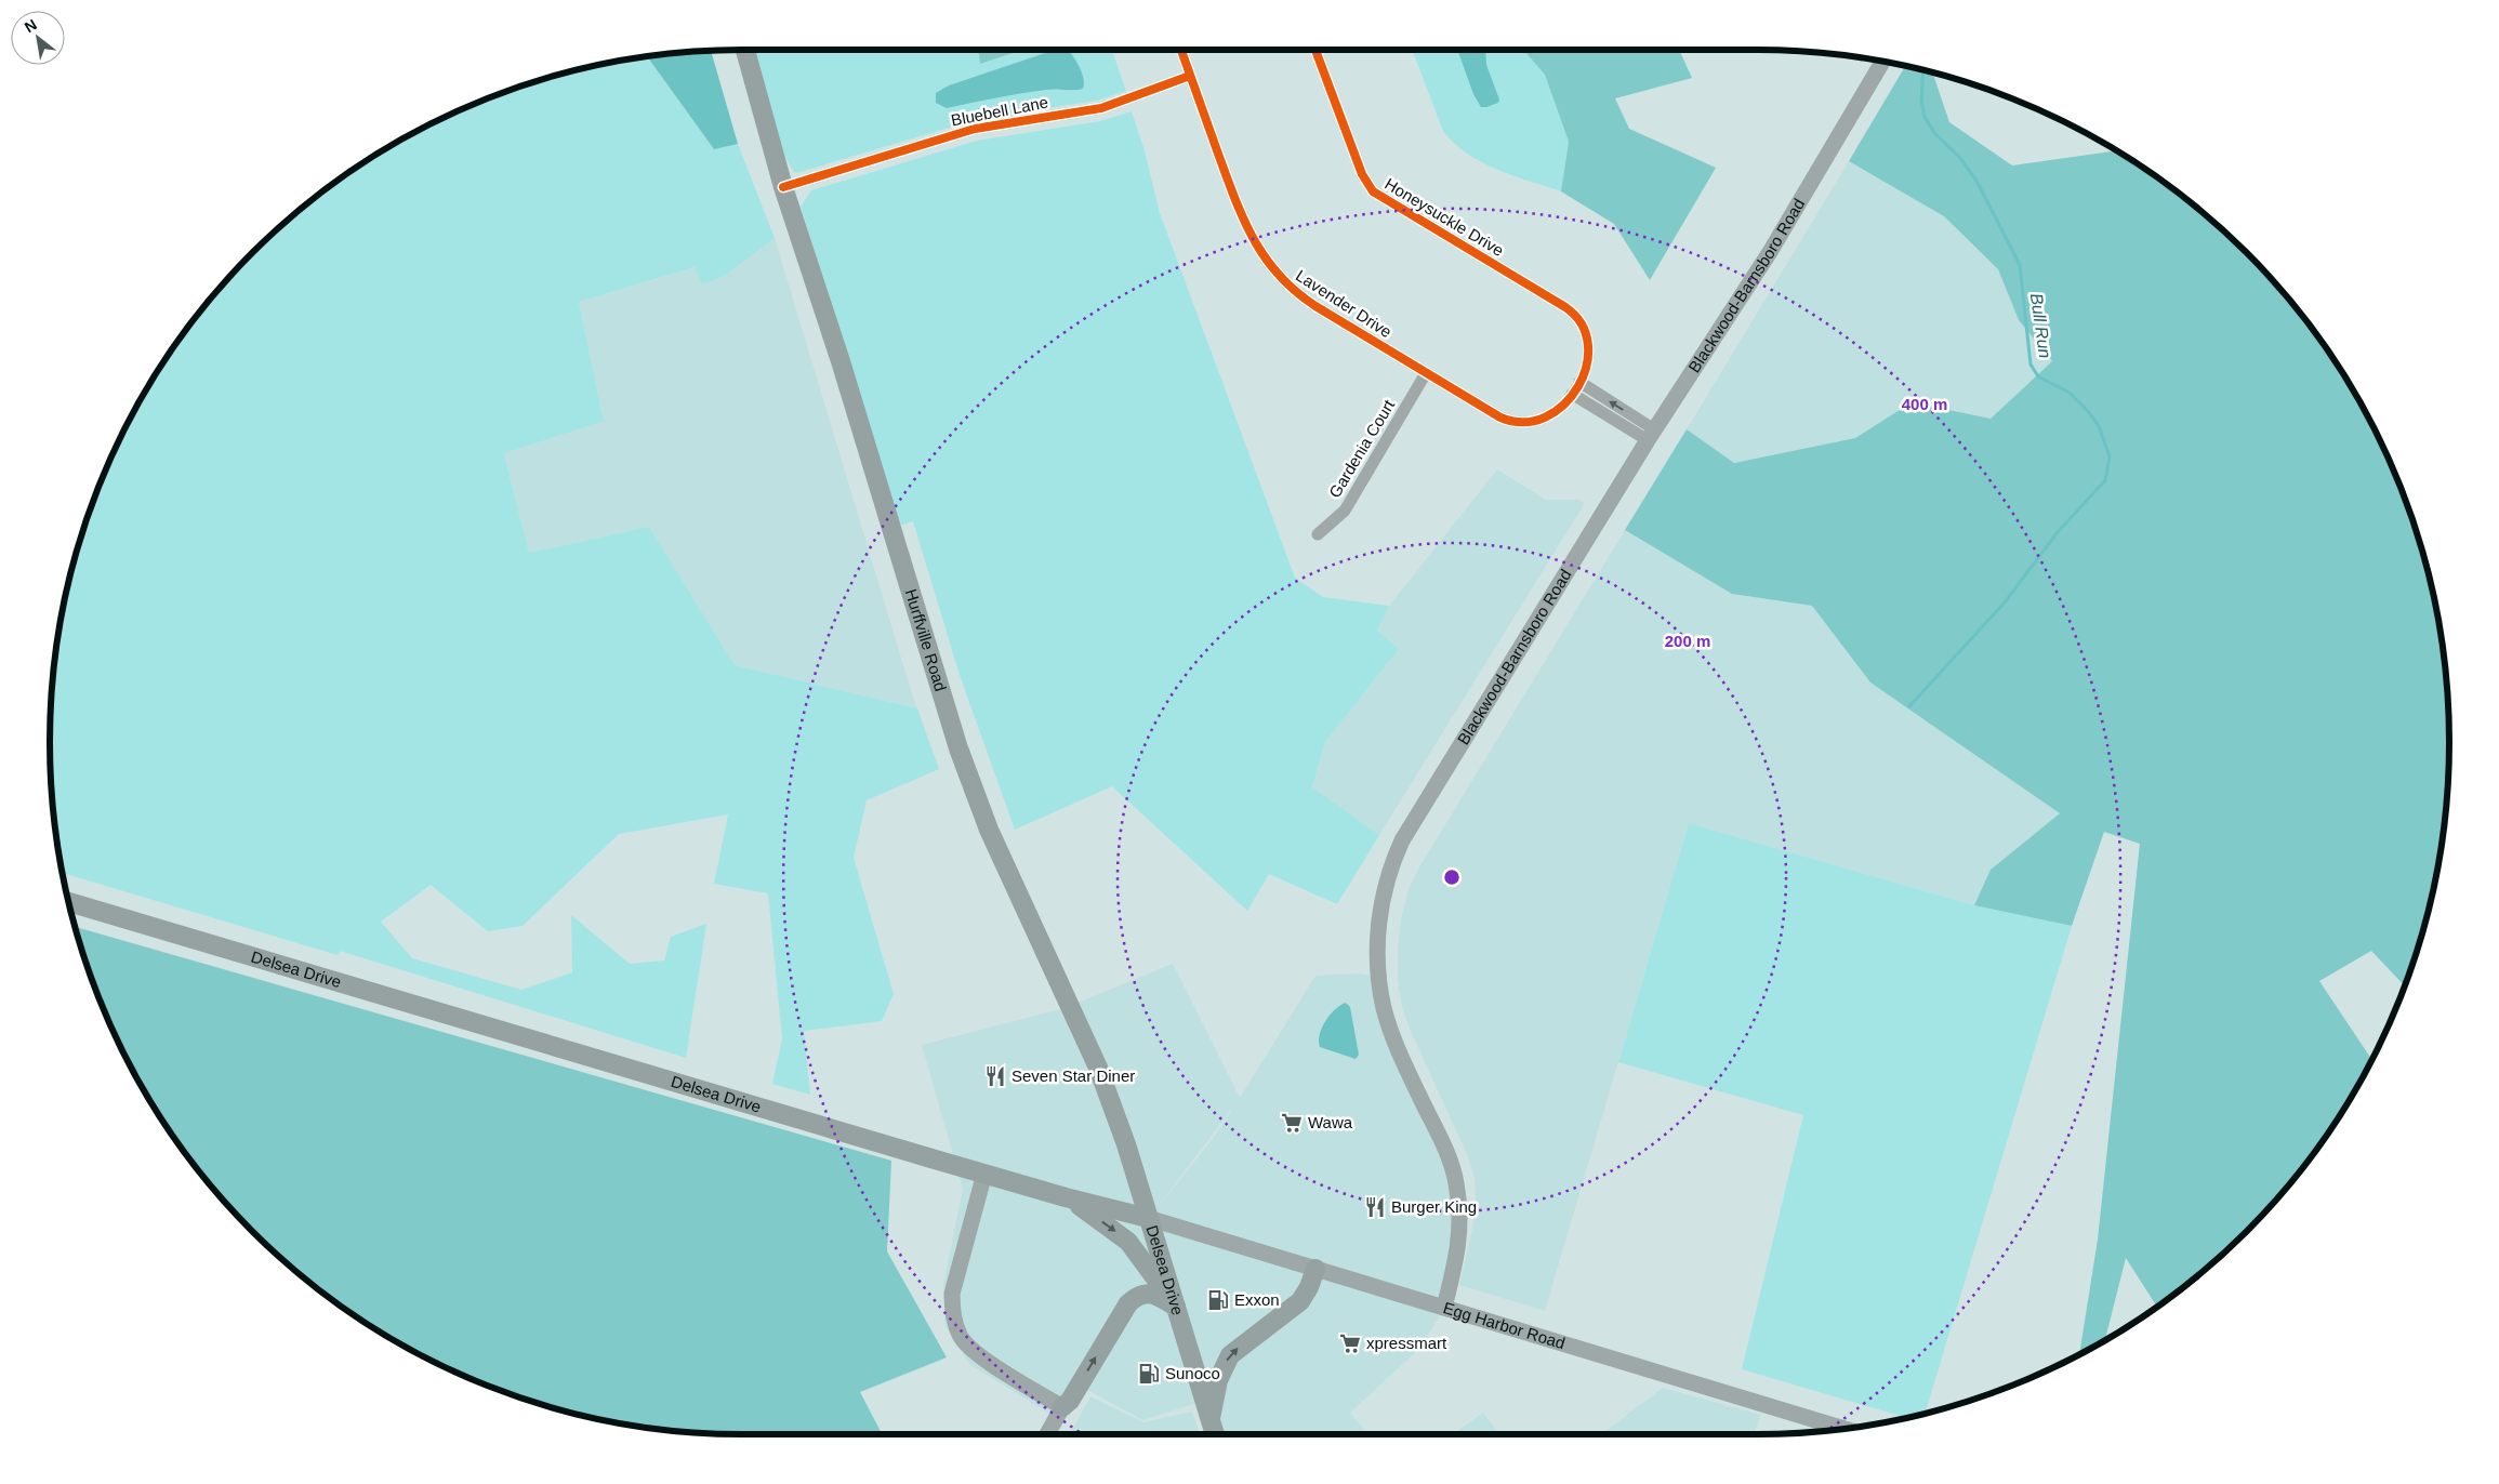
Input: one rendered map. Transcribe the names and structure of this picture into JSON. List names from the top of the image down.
{
  "streets": {
    "main road": [
      "Blackwood-Barnsboro Road",
      "Hurffville Road",
      "Delsea Drive",
      "Egg Harbor Road"
    ],
    "street": [
      "Bluebell Lane",
      "Honeysuckle Drive",
      "Lavender Drive",
      "Gardenia Court"
    ]
  },
  "crossings": [
    ["Bluebell Lane", "Lavender Drive"],
    ["Bluebell Lane", "Hurffville Road"],
    ["Honeysuckle Drive", "Lavender Drive"],
    ["Blackwood-Barnsboro Road", "Egg Harbor Road"],
    ["Lavender Drive", "Gardenia Court"],
    ["Hurffville Road", "Delsea Drive"],
    ["Hurffville Road", "Egg Harbor Road"],
    ["Delsea Drive", "Egg Harbor Road"]
  ],
  "water": ["Bull Run"],
  "places": {
    "restaurant": ["Seven Star Diner", "Burger King"],
    "supermarket": ["Wawa", "xpressmart"],
    "fuel station": ["Exxon", "Sunoco"]
  },
  "north": "top left",
  "rings": ["400 m", "200 m"]
}
